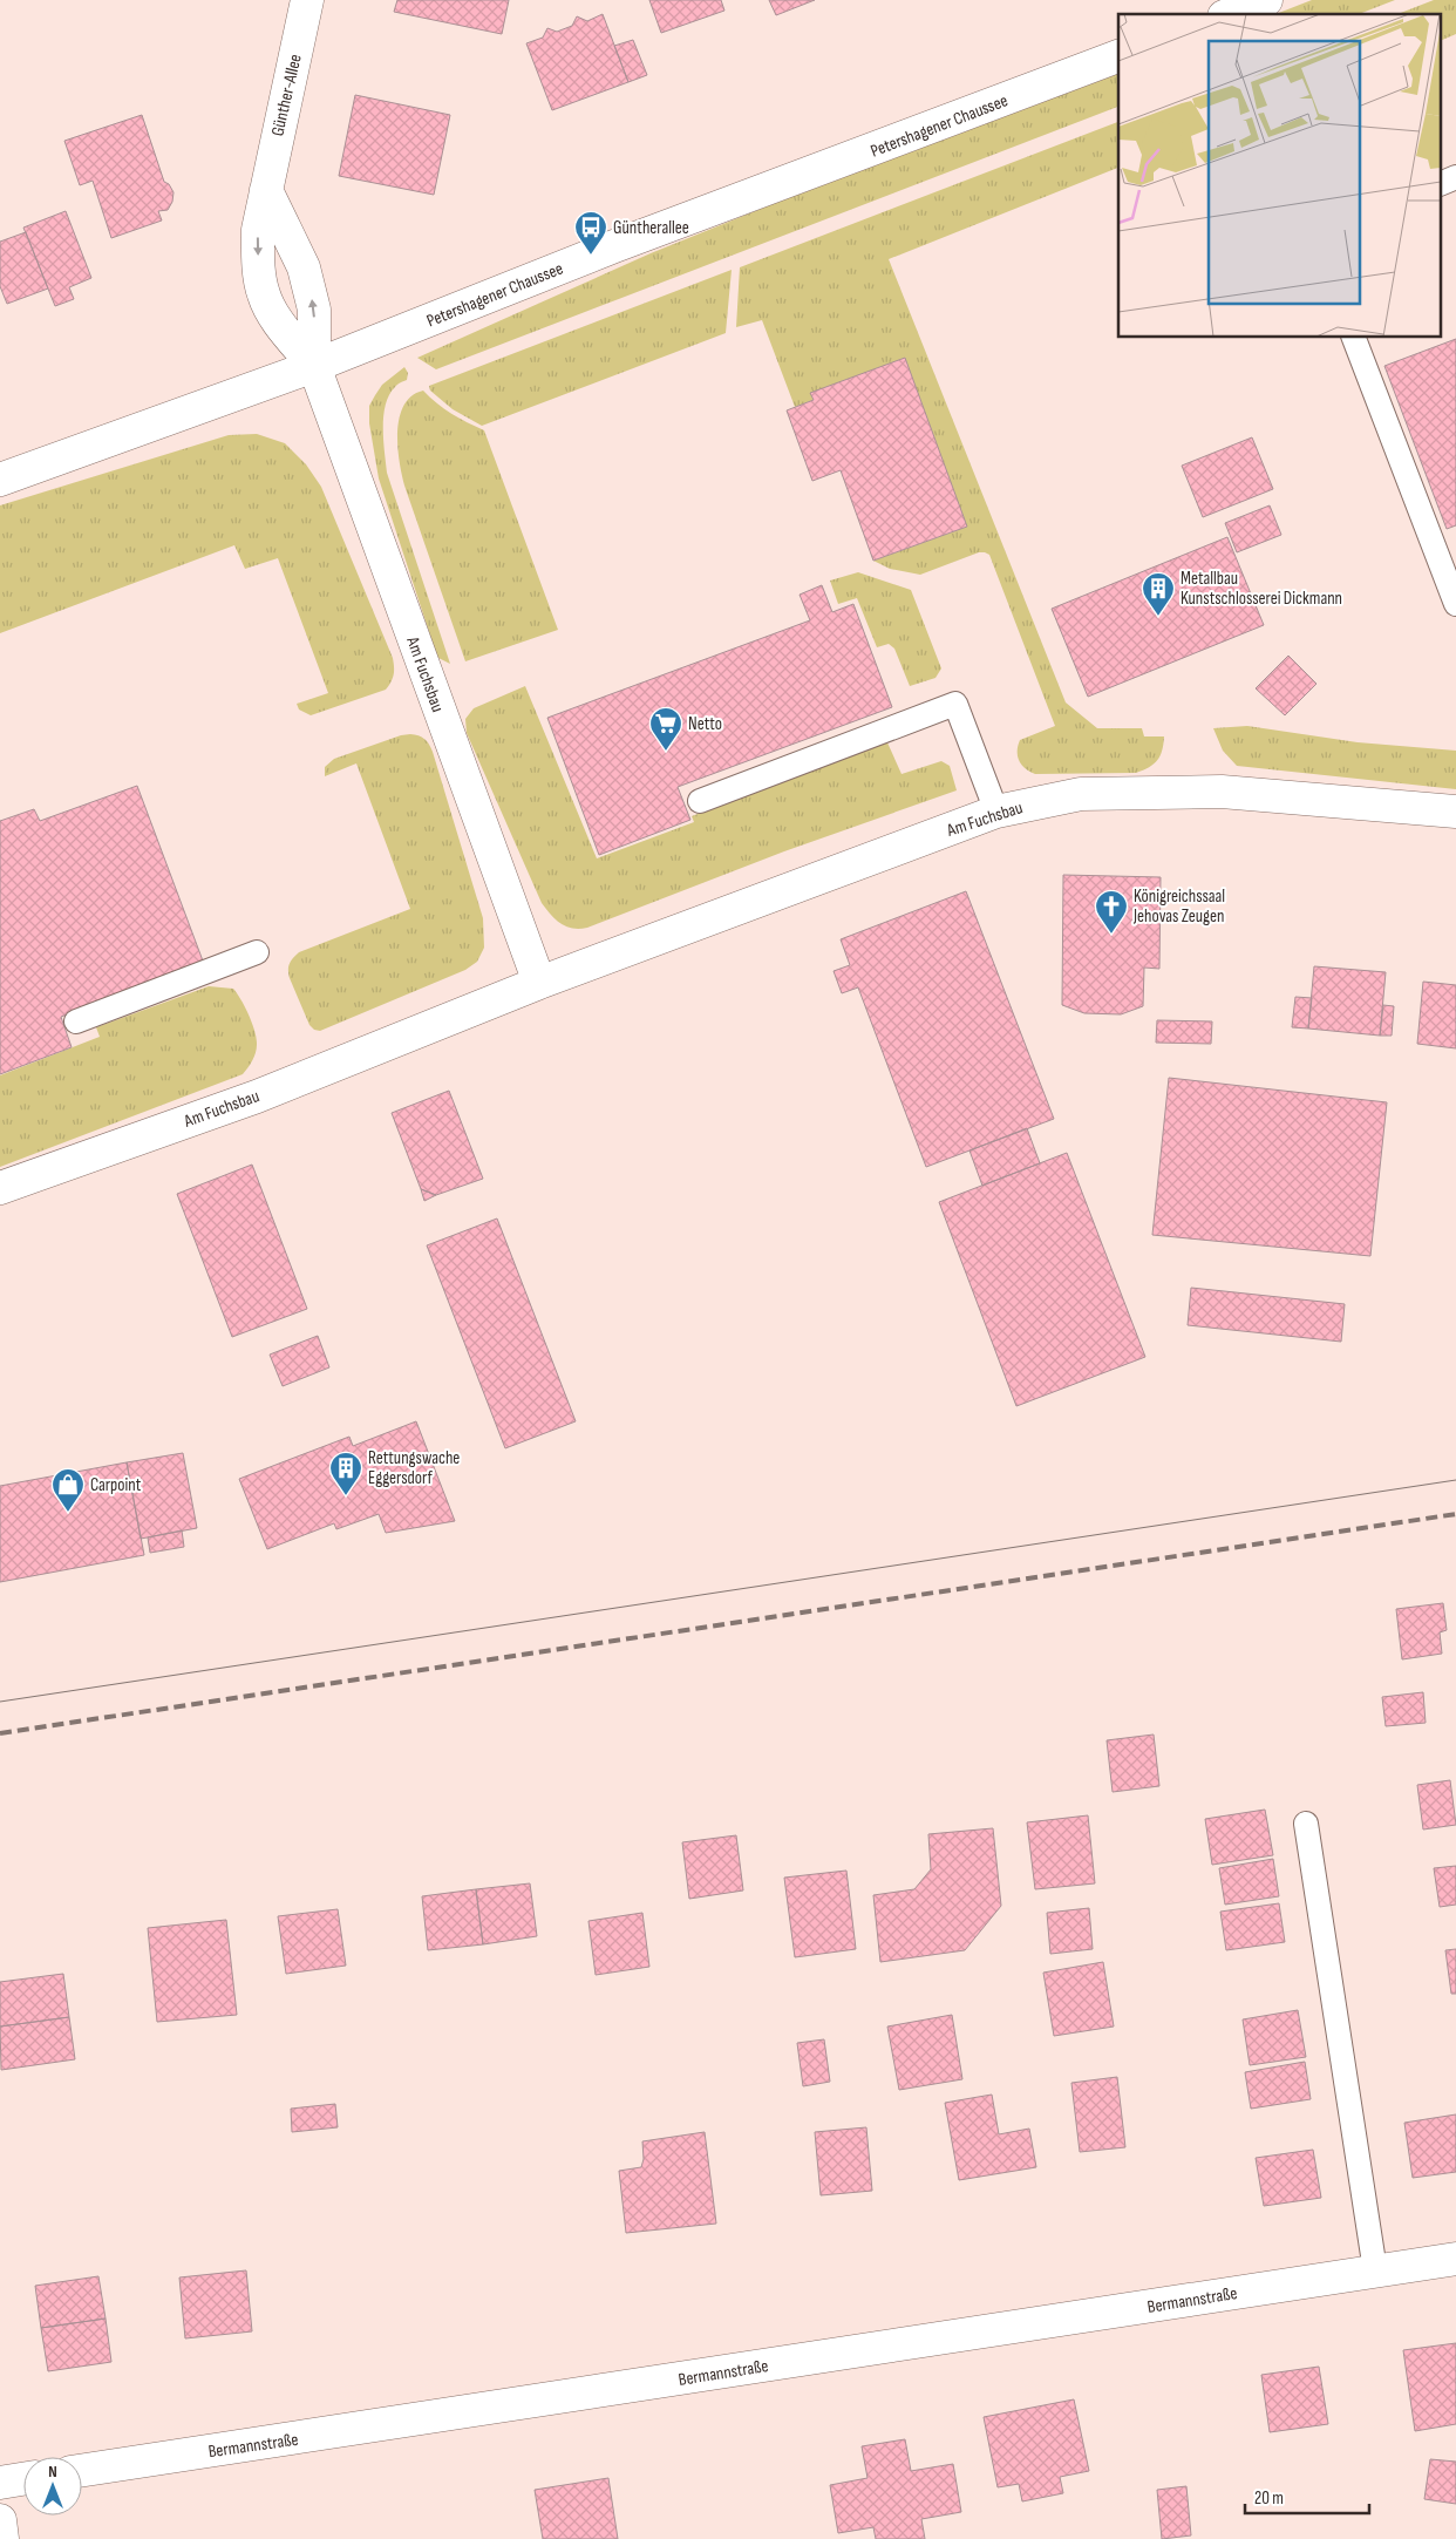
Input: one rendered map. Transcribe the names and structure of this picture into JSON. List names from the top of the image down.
{
  "streets": {
    "street": [
      "Günther-Allee",
      "Petershagener Chaussee",
      "Am Fuchsbau",
      "Bermannstraße"
    ]
  },
  "crossings": [
    ["Petershagener Chaussee", "Am Fuchsbau"]
  ],
  "places": {
    "bus stop": ["Güntherallee"],
    "building": ["Metallbau Kunstschlosserei Dickmann", "Rettungswache Eggersdorf"],
    "supermarket": ["Netto"],
    "church": ["Königreichssaal Jehovas Zeugen"],
    "shop": ["Carpoint"]
  },
  "scale_bar": "20 m",
  "north": "top"
}
